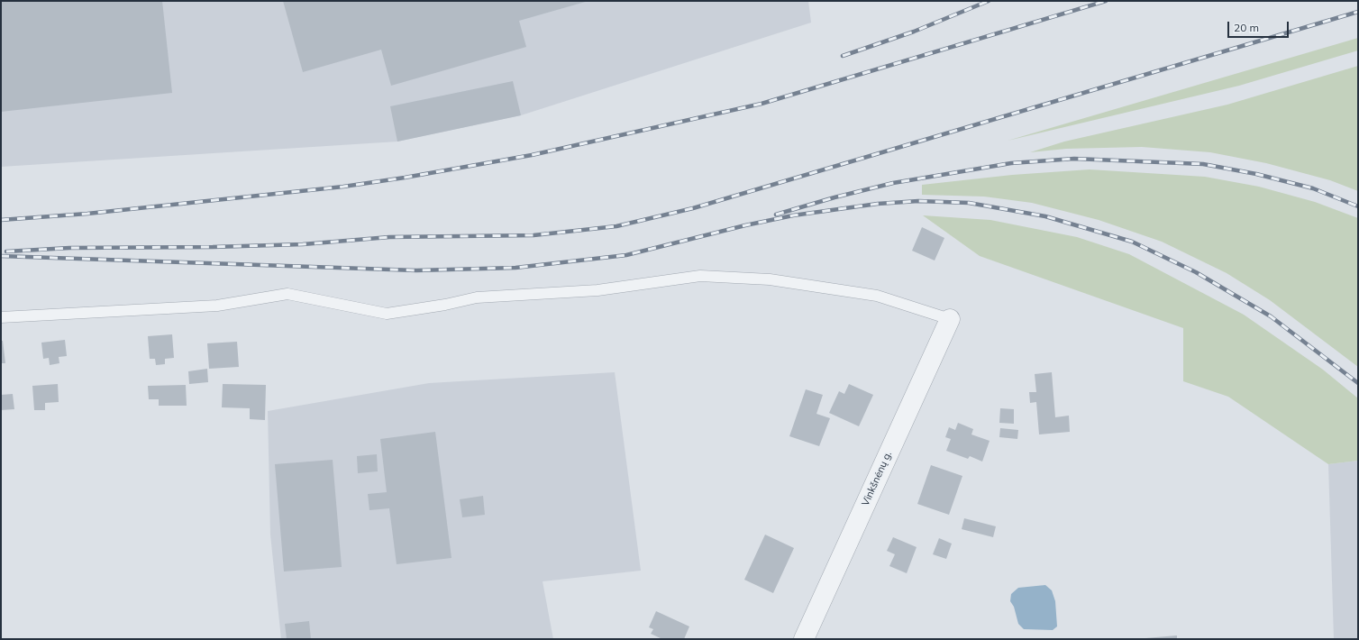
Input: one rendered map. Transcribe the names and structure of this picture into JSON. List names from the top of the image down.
{
  "streets": {
    "street": ["Vinkšnėnų g."]
  },
  "scale_bar": "20 m"
}
